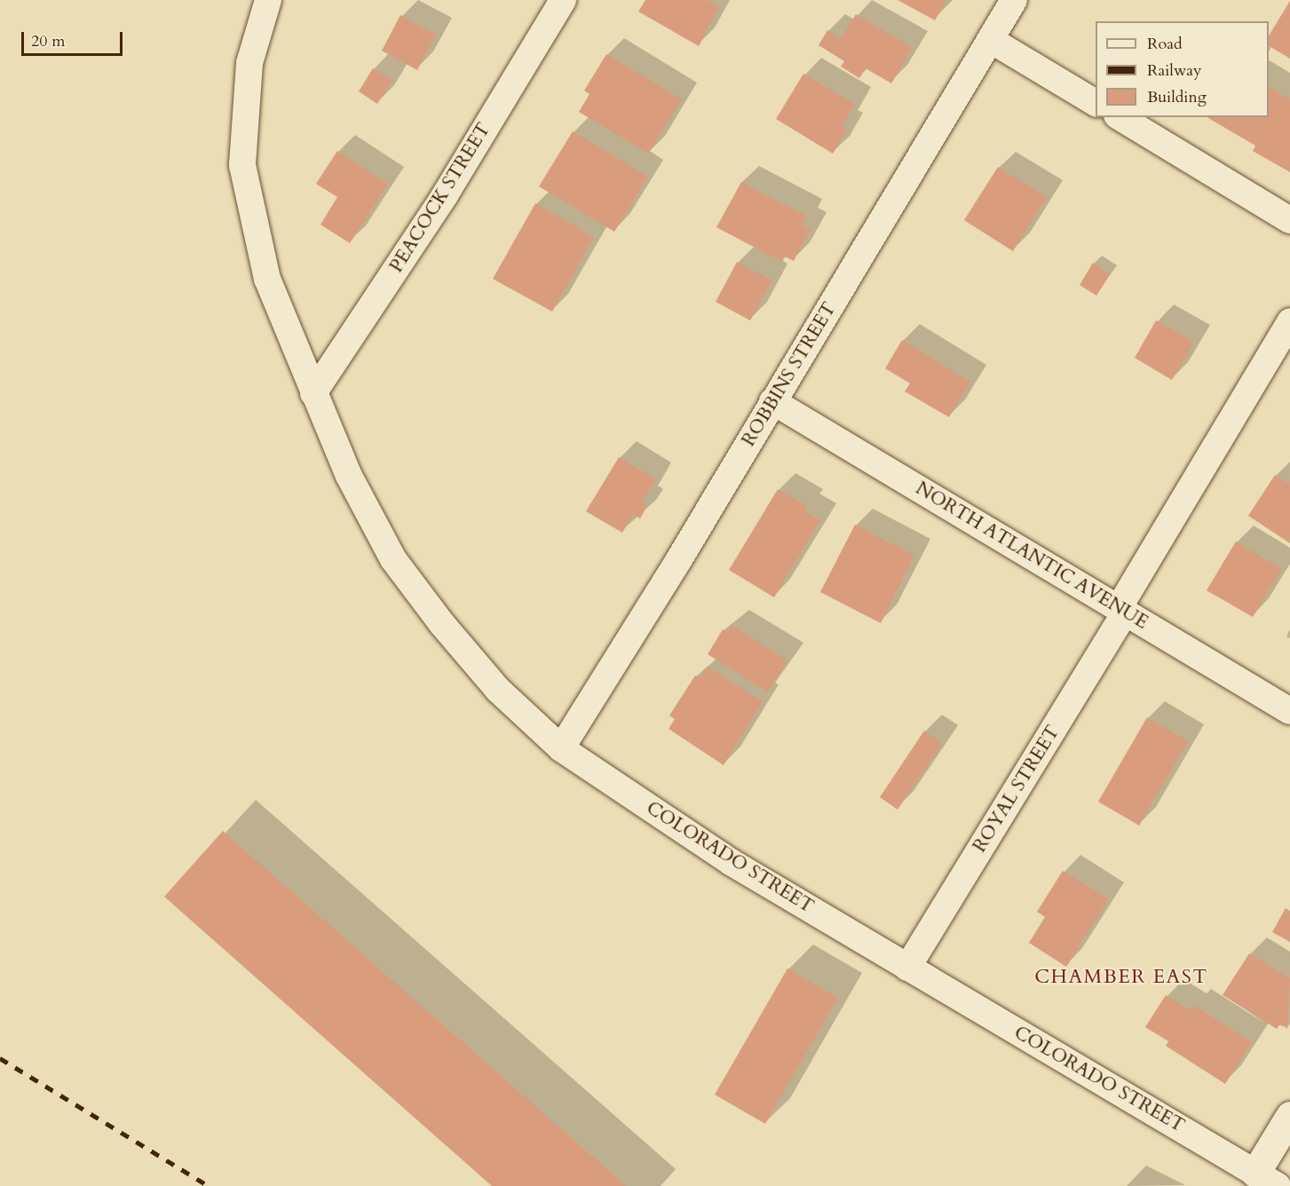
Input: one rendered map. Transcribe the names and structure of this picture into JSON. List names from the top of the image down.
{
  "streets": {
    "street": [
      "PEACOCK STREET",
      "ROBBINS STREET",
      "NORTH ATLANTIC AVENUE",
      "ROYAL STREET",
      "COLORADO STREET"
    ]
  },
  "crossings": [
    ["PEACOCK STREET", "COLORADO STREET"],
    ["ROBBINS STREET", "NORTH ATLANTIC AVENUE"],
    ["ROBBINS STREET", "COLORADO STREET"],
    ["NORTH ATLANTIC AVENUE", "ROYAL STREET"],
    ["ROYAL STREET", "COLORADO STREET"]
  ],
  "districts": ["CHAMBER EAST"],
  "legend": ["Road", "Railway", "Building"],
  "scale_bar": "20 m"
}
